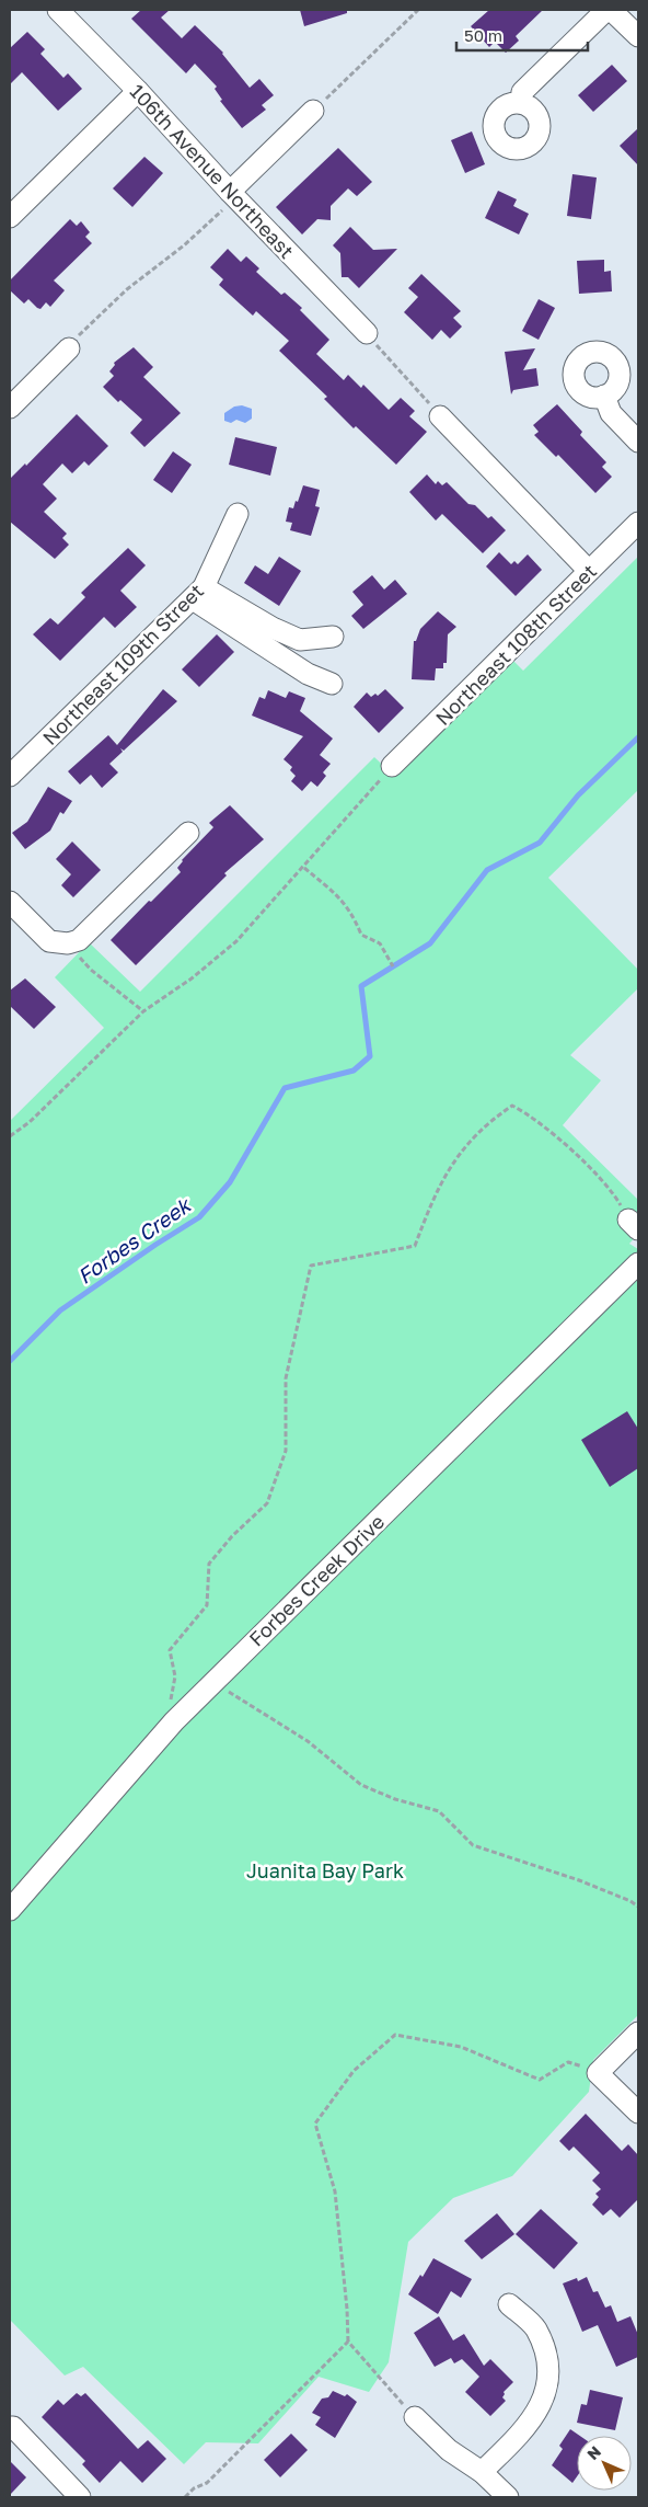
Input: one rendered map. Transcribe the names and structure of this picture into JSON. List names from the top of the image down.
{
  "streets": {
    "street": [
      "106th Avenue Northeast",
      "Northeast 108th Street",
      "Northeast 109th Street",
      "Forbes Creek Drive"
    ]
  },
  "water": ["Forbes Creek"],
  "parks": ["Juanita Bay Park"],
  "scale_bar": "50 m",
  "north": "top left"
}
